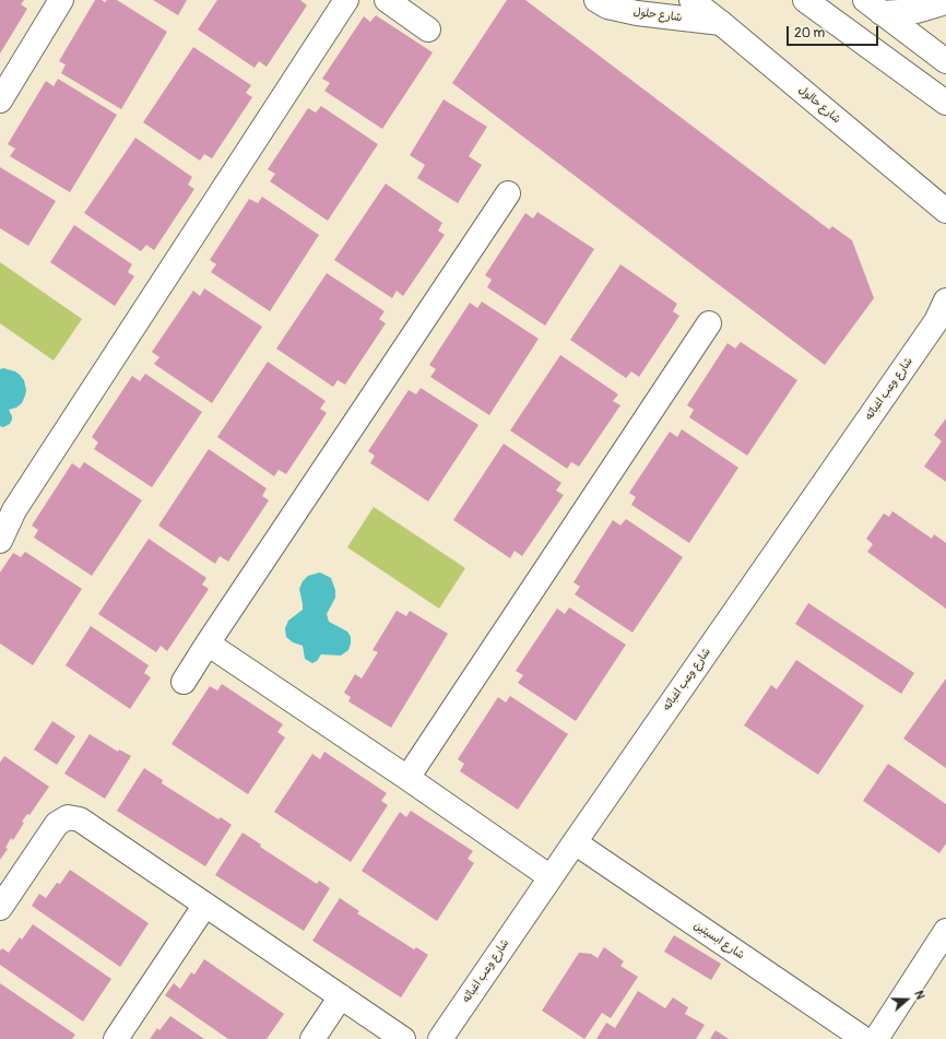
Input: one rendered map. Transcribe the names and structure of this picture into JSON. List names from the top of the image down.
{
  "streets": {
    "street": [
      "شارع حلول",
      "شارع حالول",
      "شارع وعب اغباثه",
      "شارع ابسيتين"
    ]
  },
  "crossings": [
    ["شارع حلول", "شارع حالول"],
    ["شارع وعب اغباثه", "شارع ابسيتين"]
  ],
  "scale_bar": "20 m",
  "north": "right"
}
